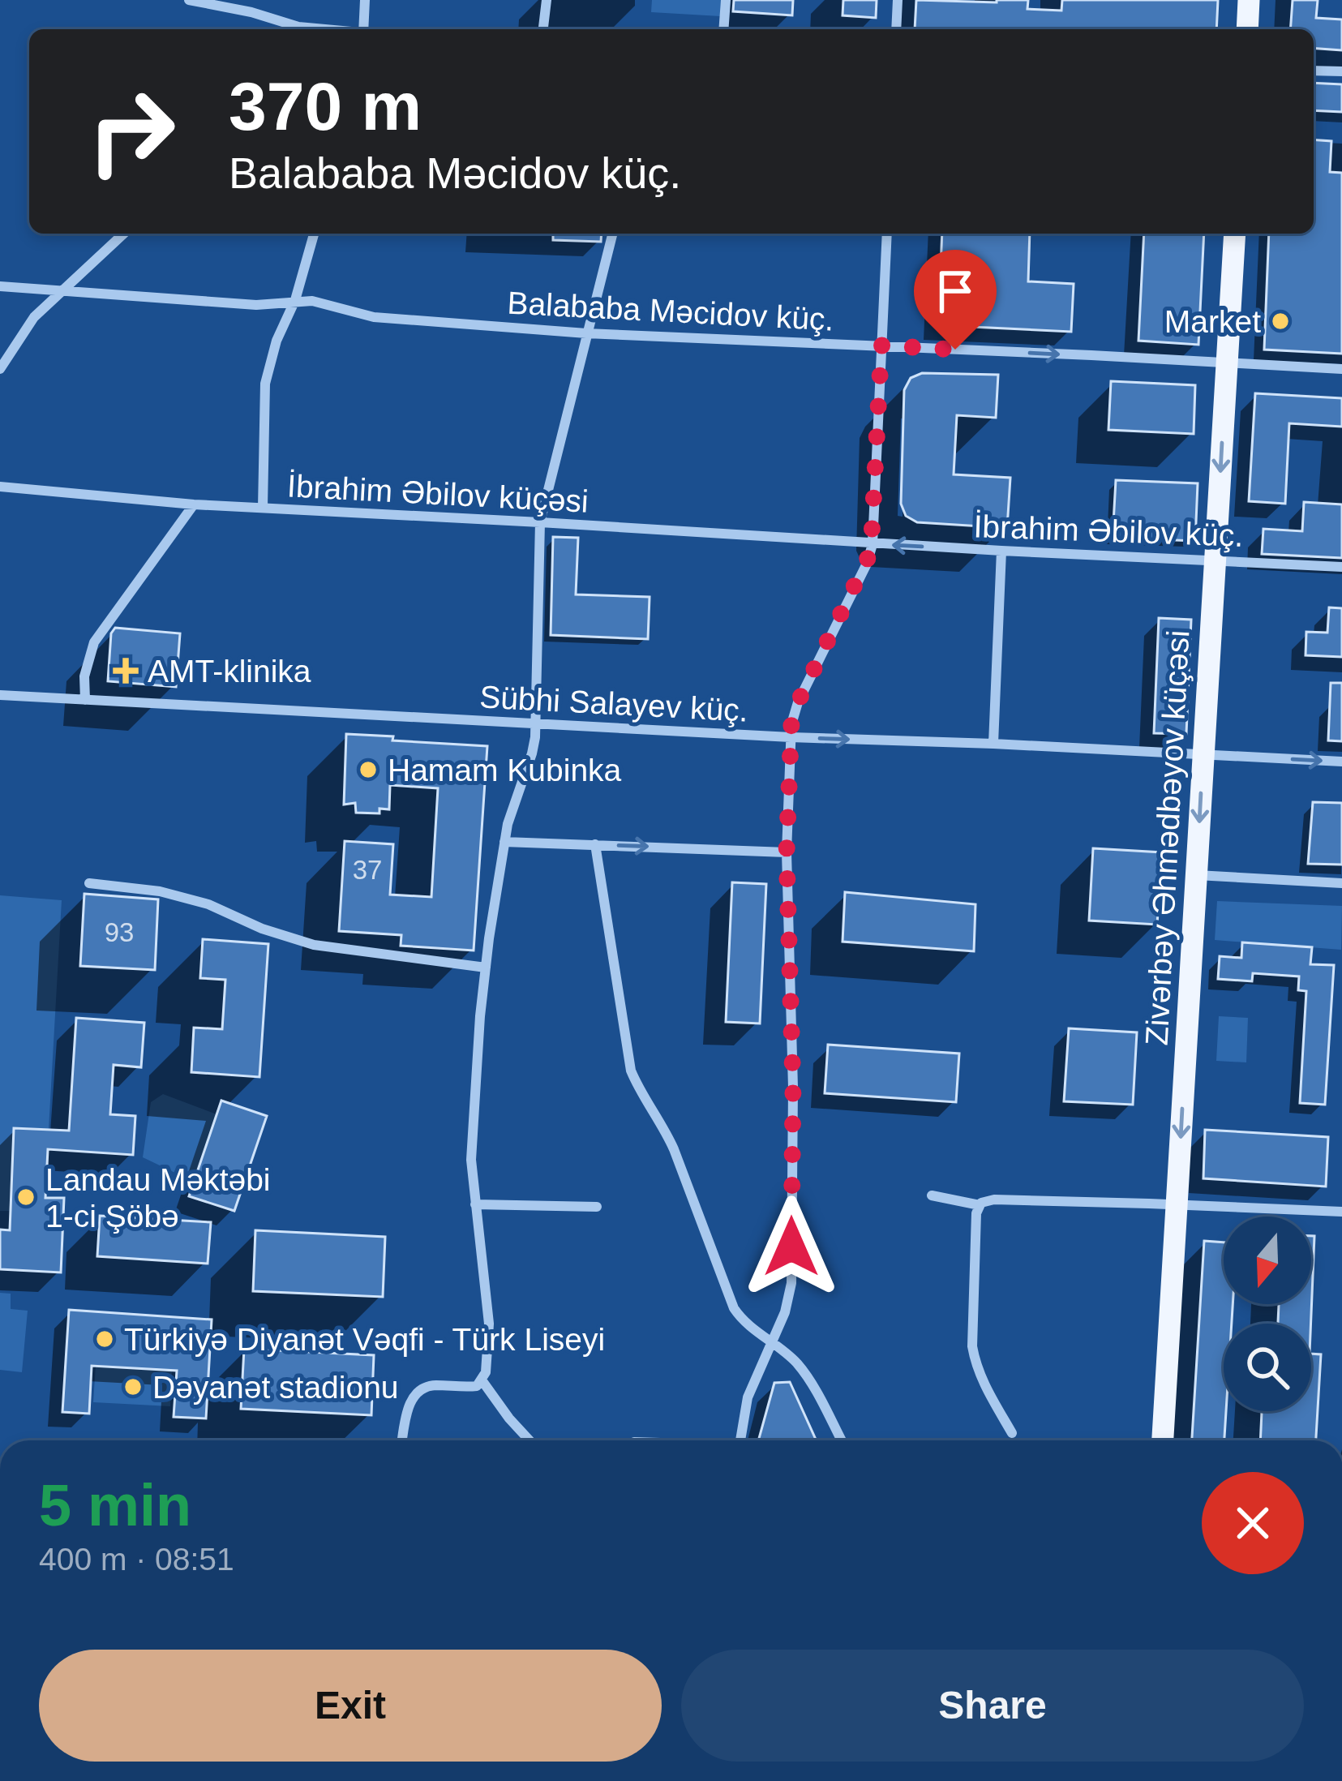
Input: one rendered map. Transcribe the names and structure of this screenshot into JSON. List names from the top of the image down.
{
  "streets": {
    "main road": ["Zivərbəy Əhmədbəyov küçəsi"],
    "street": [
      "Balababa Məcidov küç.",
      "İbrahim Əbilov küçəsi",
      "İbrahim Əbilov küç.",
      "Sübhi Salayev küç."
    ]
  },
  "crossings": [
    ["Balababa Məcidov küç.", "Zivərbəy Əhmədbəyov küçəsi"],
    ["İbrahim Əbilov küçəsi", "İbrahim Əbilov küç."],
    ["İbrahim Əbilov küç.", "Zivərbəy Əhmədbəyov küçəsi"],
    ["Sübhi Salayev küç.", "Zivərbəy Əhmədbəyov küçəsi"]
  ],
  "one_way": ["Zivərbəy Əhmədbəyov küçəsi"],
  "places": {
    "other": [
      "Market",
      "Hamam Kubinka",
      "Landau Məktəbi 1-ci Şöbə",
      "Türkiyə Diyanət Vəqfi - Türk Liseyi",
      "Dəyanət stadionu"
    ],
    "health": ["AMT-klinika"]
  },
  "house_numbers": ["37", "93"],
  "north": "bottom",
  "page": {
    "turn": ["370 m", "Balababa Məcidov küç."],
    "heading": ["5 min", "400 m · 08:51"],
    "buttons": ["Exit", "Share"]
  }
}
